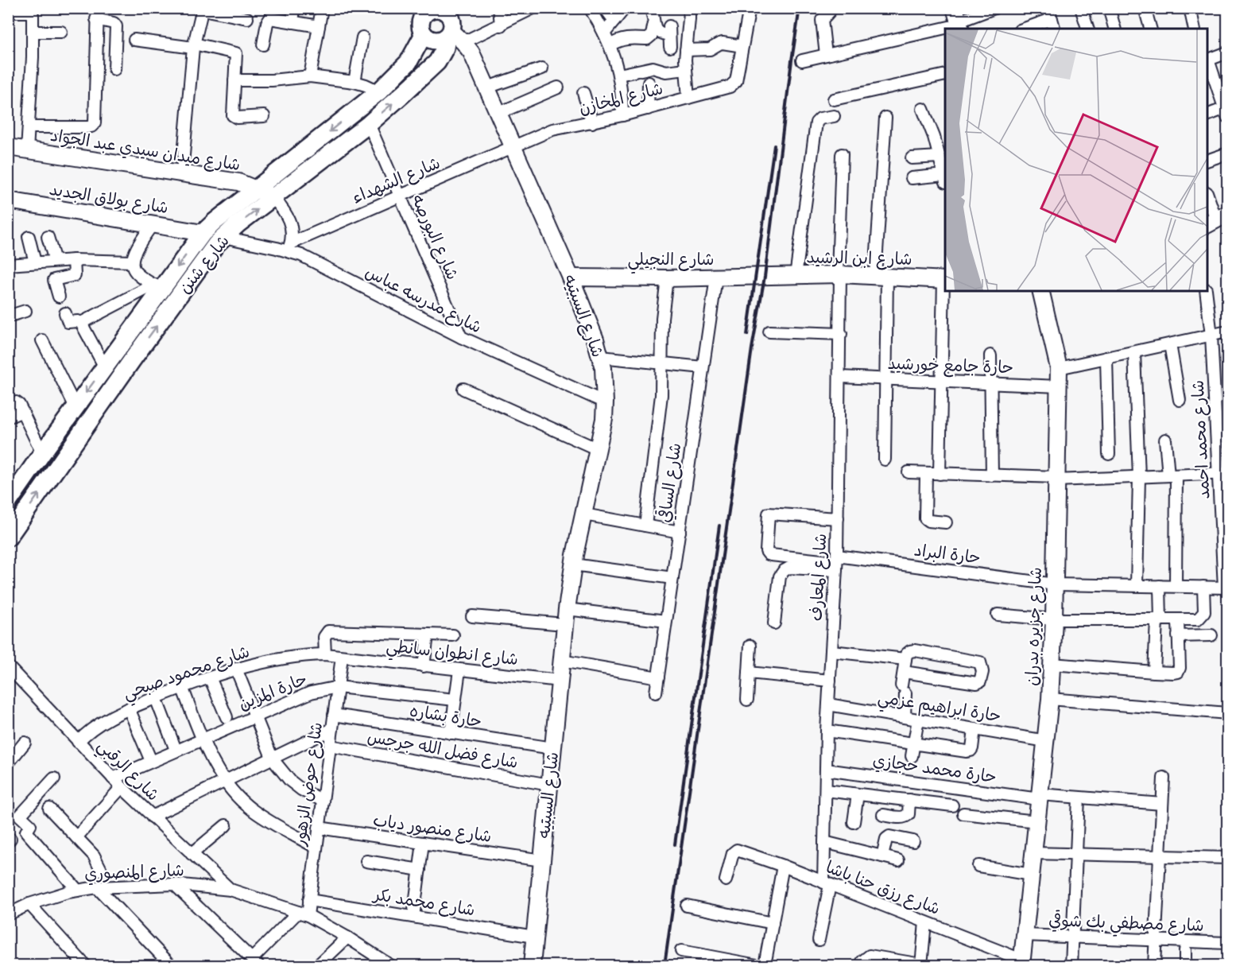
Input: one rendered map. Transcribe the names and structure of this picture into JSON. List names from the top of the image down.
{
  "streets": {
    "main road": ["شارع شنن"],
    "street": [
      "شارع المخازن",
      "شارع ميدان سيدي عبد الجواد",
      "شارع الشهداء",
      "شارع بولاق الجديد",
      "شارع البورصه",
      "شارع ابن الرشيد",
      "شارع النجيلي",
      "شارع مدرسه عباس",
      "شارع السبتيه",
      "حارة جامع خورشيد",
      "شارع محمد احمد",
      "شارع الساقي",
      "حارة البراد",
      "شارع المعارف",
      "شارع جزيره بدران",
      "شارع انطوان سانطي",
      "شارع محمود صبحي",
      "حارة المزين",
      "حارة ابراهيم عزمي",
      "حارة بشاره",
      "شارع فضل الله جرجس",
      "حارة محمد حجازي",
      "شارع الرقبي",
      "شارع حوض الزهور",
      "شارع منصور دياب",
      "شارع المنصوري",
      "شارع رزق حنا باشا",
      "شارع محمد بكر",
      "شارع مصطفي بك شوقي"
    ]
  },
  "crossings": [
    ["شارع المخازن", "شارع الشهداء"],
    ["شارع المخازن", "شارع السبتيه"],
    ["شارع ميدان سيدي عبد الجواد", "شارع شنن"],
    ["شارع الشهداء", "شارع البورصه"],
    ["شارع الشهداء", "شارع مدرسه عباس"],
    ["شارع الشهداء", "شارع السبتيه"],
    ["شارع بولاق الجديد", "شارع شنن"],
    ["شارع البورصه", "شارع شنن"],
    ["شارع البورصه", "شارع مدرسه عباس"],
    ["شارع ابن الرشيد", "شارع النجيلي"],
    ["شارع ابن الرشيد", "شارع المعارف"],
    ["شارع النجيلي", "شارع السبتيه"],
    ["شارع النجيلي", "شارع الساقي"],
    ["شارع شنن", "شارع مدرسه عباس"],
    ["شارع شنن", "شارع السبتيه"],
    ["شارع مدرسه عباس", "شارع السبتيه"],
    ["شارع السبتيه", "شارع انطوان سانطي"],
    ["شارع السبتيه", "حارة بشاره"],
    ["شارع السبتيه", "شارع فضل الله جرجس"],
    ["شارع السبتيه", "شارع منصور دياب"],
    ["شارع السبتيه", "شارع محمد بكر"],
    ["حارة جامع خورشيد", "شارع المعارف"],
    ["حارة جامع خورشيد", "شارع جزيره بدران"],
    ["شارع محمد احمد", "حارة البراد"],
    ["حارة البراد", "شارع المعارف"],
    ["حارة البراد", "شارع جزيره بدران"],
    ["شارع المعارف", "حارة ابراهيم عزمي"],
    ["شارع المعارف", "حارة محمد حجازي"],
    ["شارع المعارف", "شارع رزق حنا باشا"],
    ["شارع جزيره بدران", "حارة ابراهيم عزمي"],
    ["شارع جزيره بدران", "حارة محمد حجازي"],
    ["شارع جزيره بدران", "شارع رزق حنا باشا"],
    ["شارع جزيره بدران", "شارع مصطفي بك شوقي"],
    ["شارع انطوان سانطي", "شارع محمود صبحي"],
    ["شارع انطوان سانطي", "شارع حوض الزهور"],
    ["شارع محمود صبحي", "شارع الرقبي"],
    ["شارع محمود صبحي", "شارع حوض الزهور"],
    ["حارة المزين", "شارع الرقبي"],
    ["حارة المزين", "شارع حوض الزهور"],
    ["حارة بشاره", "شارع حوض الزهور"],
    ["شارع فضل الله جرجس", "شارع حوض الزهور"],
    ["شارع الرقبي", "شارع المنصوري"],
    ["شارع حوض الزهور", "شارع منصور دياب"],
    ["شارع حوض الزهور", "شارع المنصوري"],
    ["شارع حوض الزهور", "شارع محمد بكر"]
  ]
}
